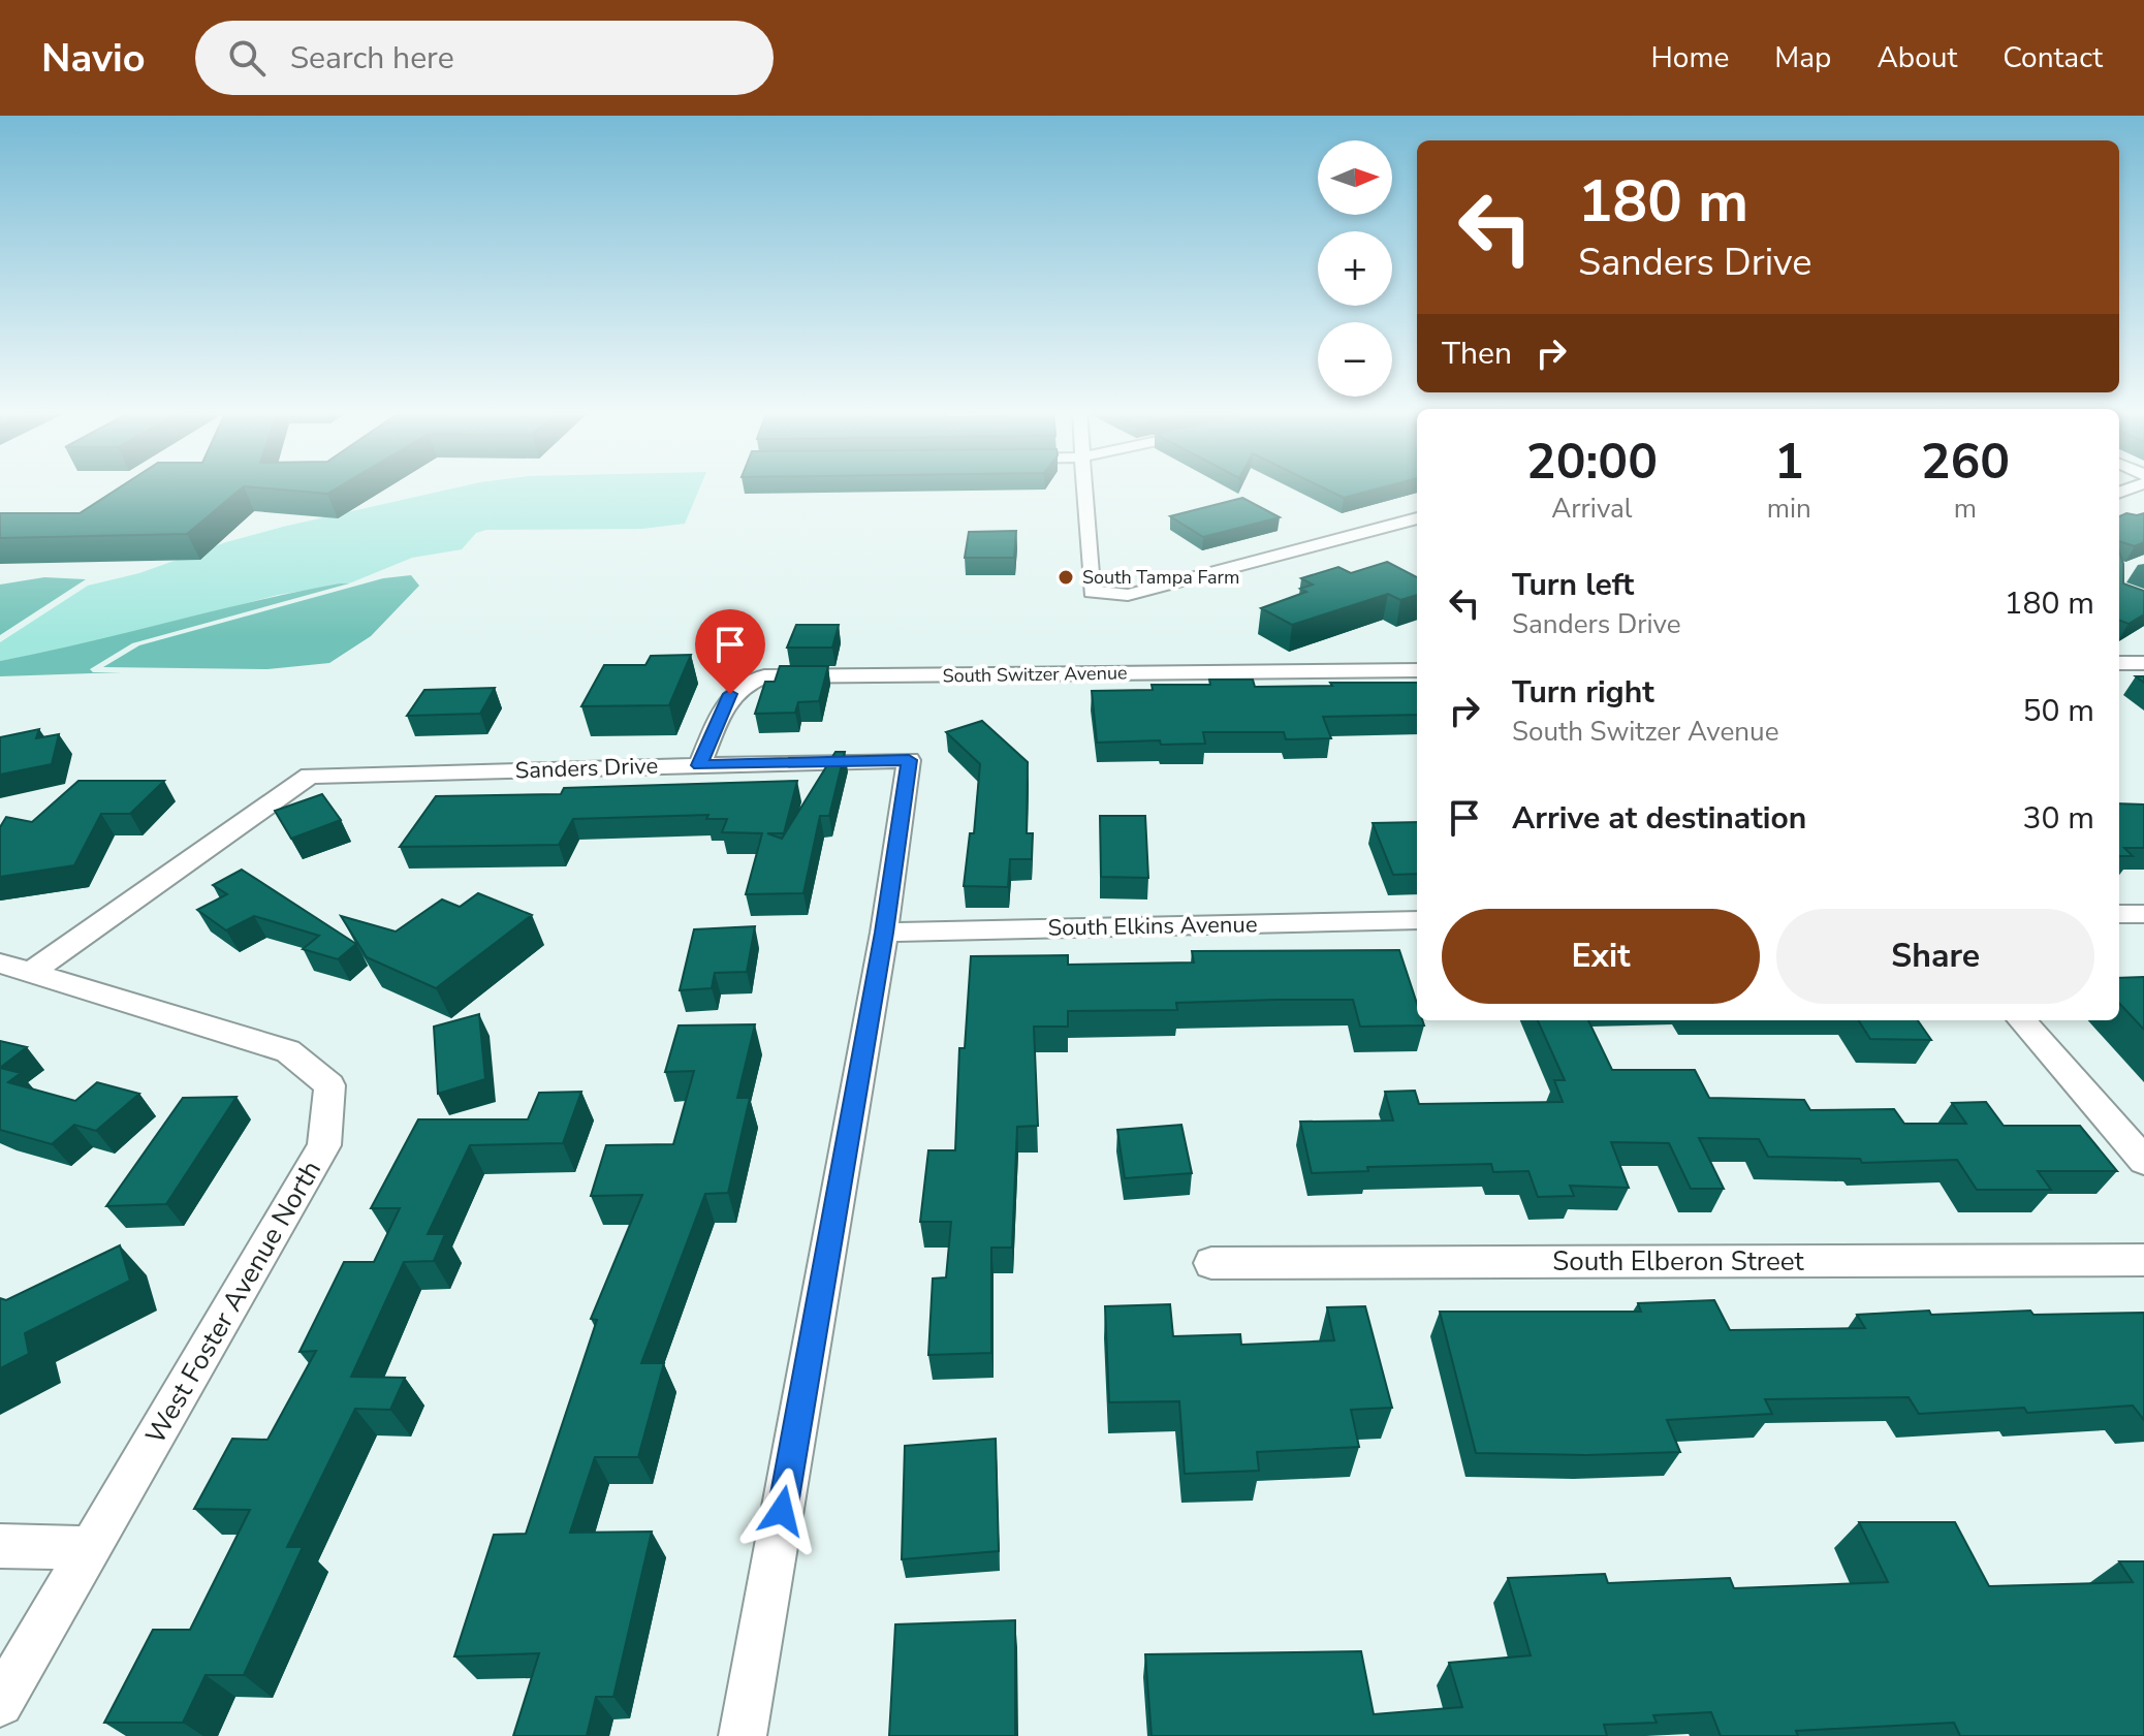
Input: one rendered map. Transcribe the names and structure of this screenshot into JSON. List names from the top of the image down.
{
  "streets": {
    "street": [
      "South Switzer Avenue",
      "Sanders Drive",
      "South Elkins Avenue",
      "South Elberon Street",
      "West Foster Avenue North"
    ]
  },
  "crossings": [
    ["South Switzer Avenue", "Sanders Drive"],
    ["Sanders Drive", "South Elkins Avenue"],
    ["Sanders Drive", "West Foster Avenue North"]
  ],
  "places": ["South Tampa Farm"],
  "north": "right",
  "page": {
    "header": "Navio",
    "search": "Search here",
    "nav": [
      "Home",
      "Map",
      "About",
      "Contact"
    ],
    "map_buttons": ["+", "−"],
    "turn": ["180 m", "Sanders Drive"],
    "then": "Then",
    "eta": [
      "20:00",
      "Arrival",
      "1",
      "min",
      "260",
      "m"
    ],
    "list": [
      {
        "name": "Turn left",
        "note": "Sanders Drive",
        "value": "180 m"
      },
      {
        "name": "Turn right",
        "note": "South Switzer Avenue",
        "value": "50 m"
      },
      {
        "name": "Arrive at destination",
        "value": "30 m"
      }
    ],
    "buttons": ["Exit", "Share"]
  }
}
